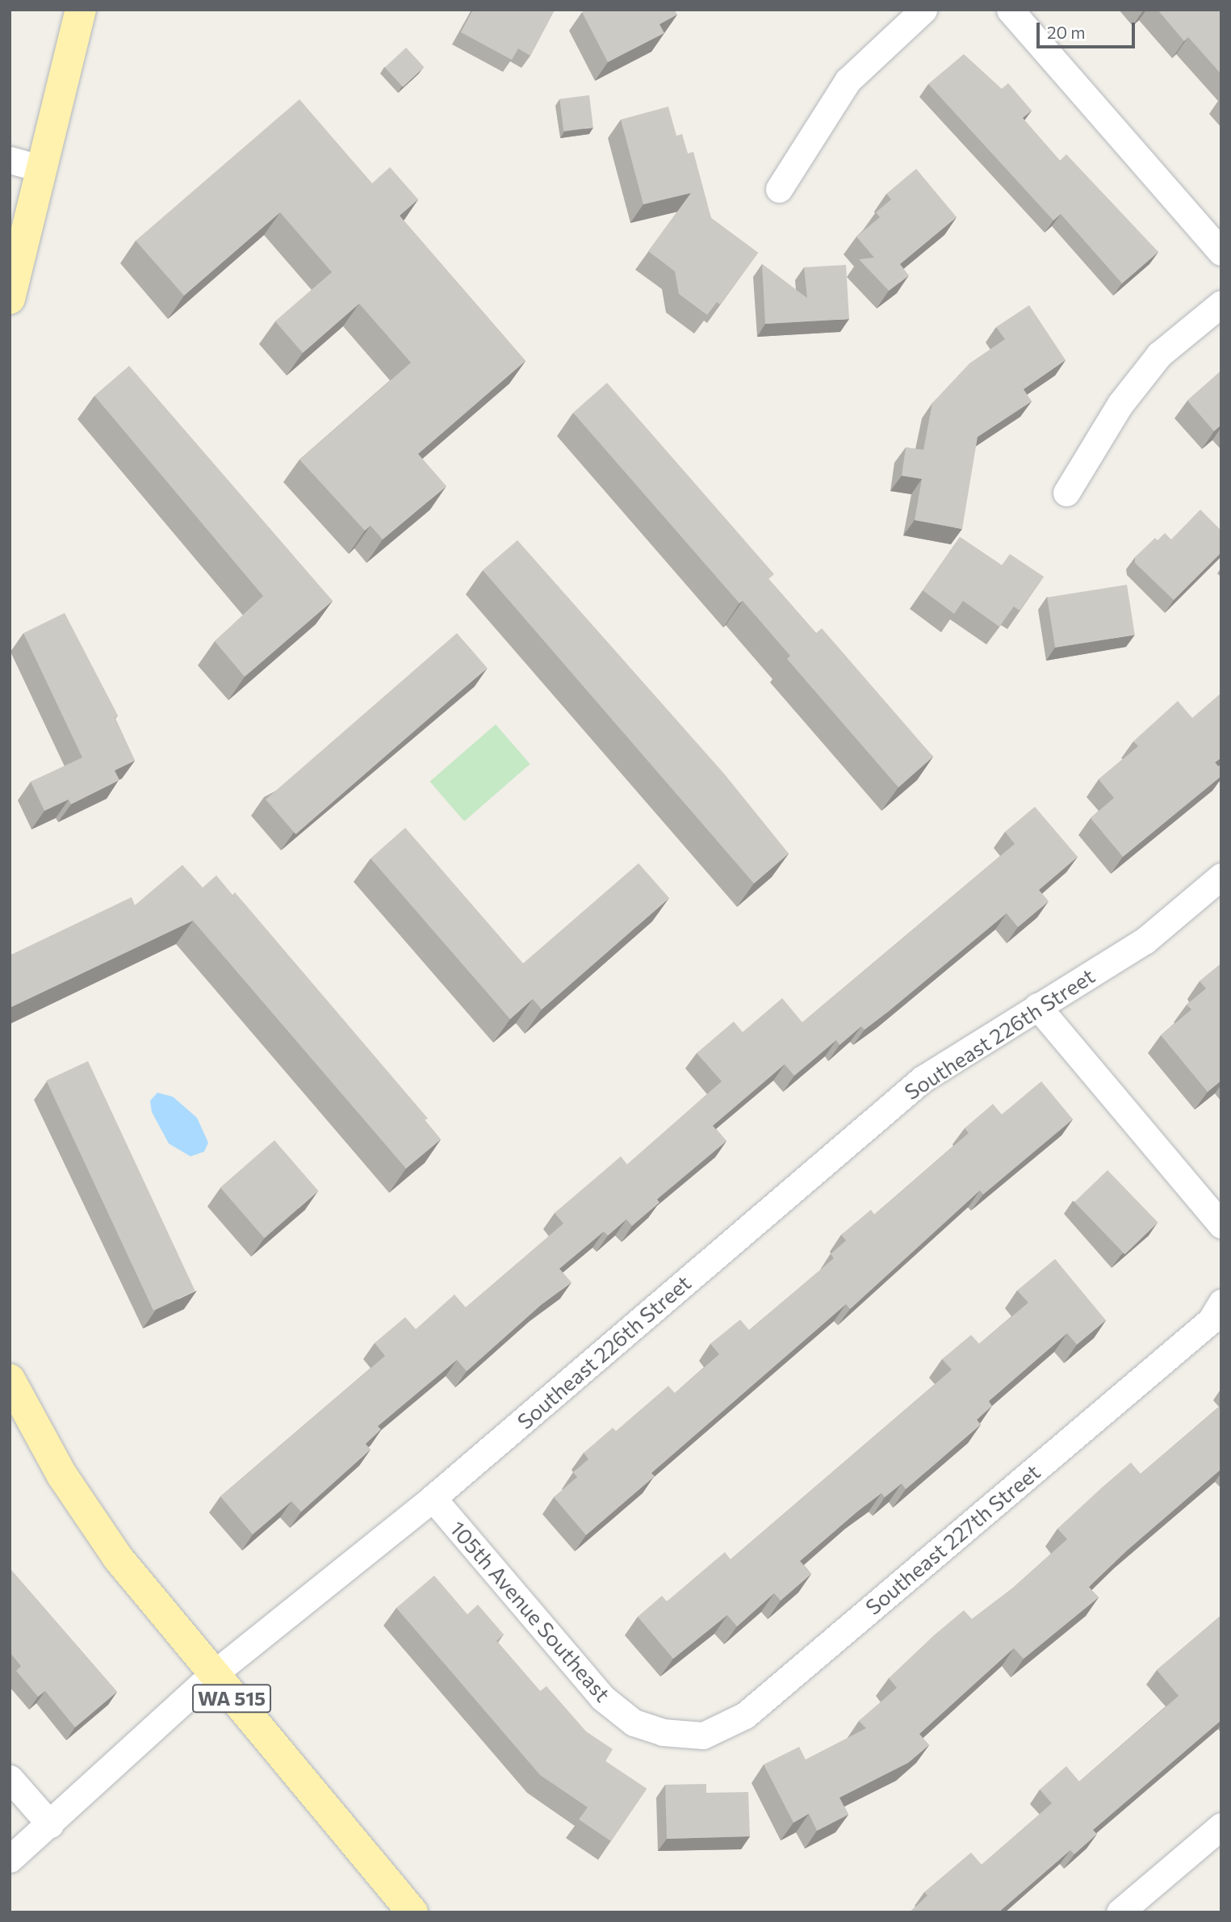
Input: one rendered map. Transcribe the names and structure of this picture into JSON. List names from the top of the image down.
{
  "streets": {
    "main road": ["WA 515"],
    "street": ["Southeast 226th Street", "Southeast 227th Street", "105th Avenue Southeast"]
  },
  "crossings": [
    ["Southeast 226th Street", "105th Avenue Southeast"],
    ["Southeast 226th Street", "WA 515"],
    ["Southeast 227th Street", "105th Avenue Southeast"]
  ],
  "scale_bar": "20 m"
}
